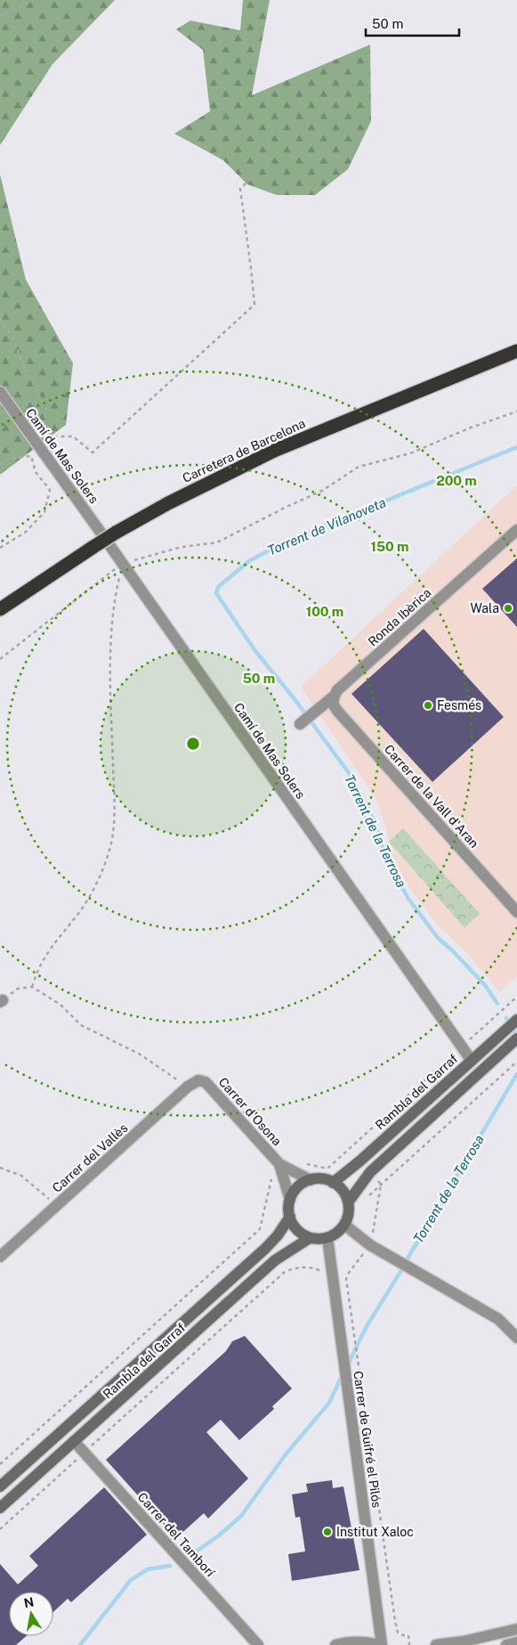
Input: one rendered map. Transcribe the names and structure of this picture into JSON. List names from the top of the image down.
{
  "streets": {
    "highway": ["Carretera de Barcelona"],
    "street": [
      "Camí de Mas Solers",
      "Ronda Ibèrica",
      "Carrer de la Vall d'Aran",
      "Rambla del Garraf",
      "Carrer d'Osona",
      "Carrer del Vallès",
      "Carrer de Guifré el Pilós",
      "Carrer del Tamborí"
    ]
  },
  "crossings": [
    ["Camí de Mas Solers", "Rambla del Garraf"],
    ["Ronda Ibèrica", "Carrer de la Vall d'Aran"],
    ["Rambla del Garraf", "Carrer d'Osona"],
    ["Rambla del Garraf", "Carrer de Guifré el Pilós"],
    ["Rambla del Garraf", "Carrer del Tamborí"],
    ["Carrer d'Osona", "Carrer del Vallès"],
    ["Carrer d'Osona", "Carrer de Guifré el Pilós"]
  ],
  "water": ["Torrent de Vilanoveta", "Torrent de la Terrosa"],
  "places": ["Wala", "Fesmés", "Institut Xaloc"],
  "scale_bar": "50 m",
  "north": "top",
  "rings": [
    "200 m",
    "150 m",
    "100 m",
    "50 m"
  ]
}
